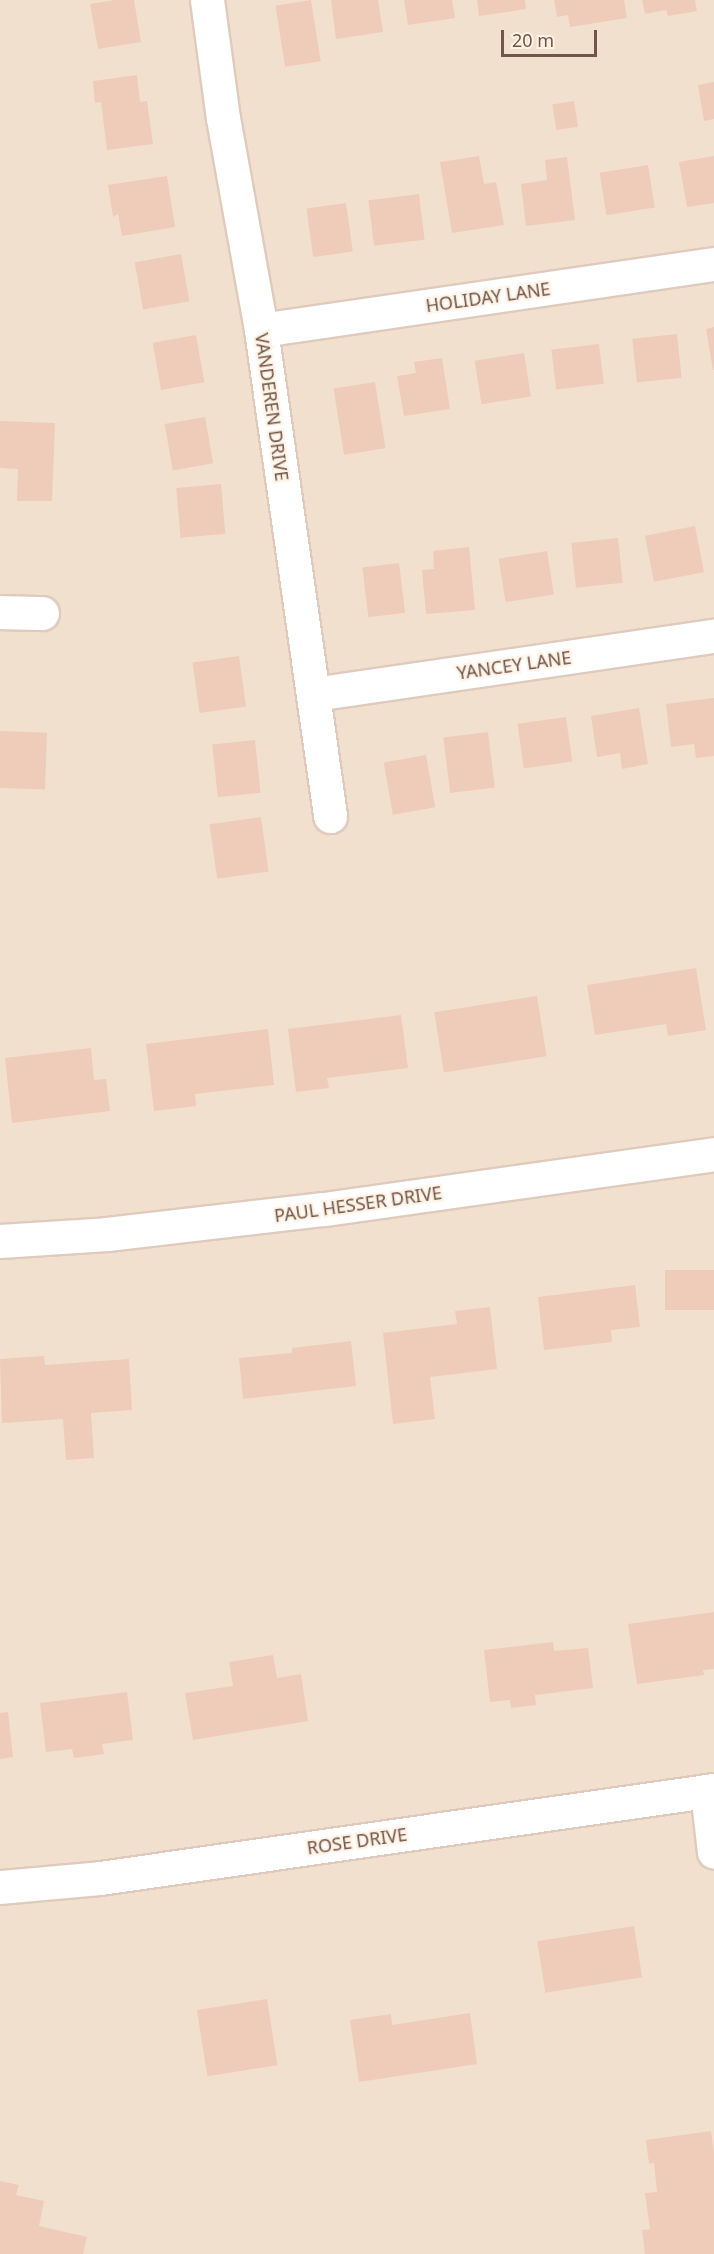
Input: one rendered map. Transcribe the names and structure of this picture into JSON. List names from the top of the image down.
{
  "streets": {
    "street": [
      "HOLIDAY LANE",
      "VANDEREN DRIVE",
      "YANCEY LANE",
      "PAUL HESSER DRIVE",
      "ROSE DRIVE"
    ]
  },
  "crossings": [
    ["HOLIDAY LANE", "VANDEREN DRIVE"],
    ["VANDEREN DRIVE", "YANCEY LANE"]
  ],
  "scale_bar": "20 m"
}
